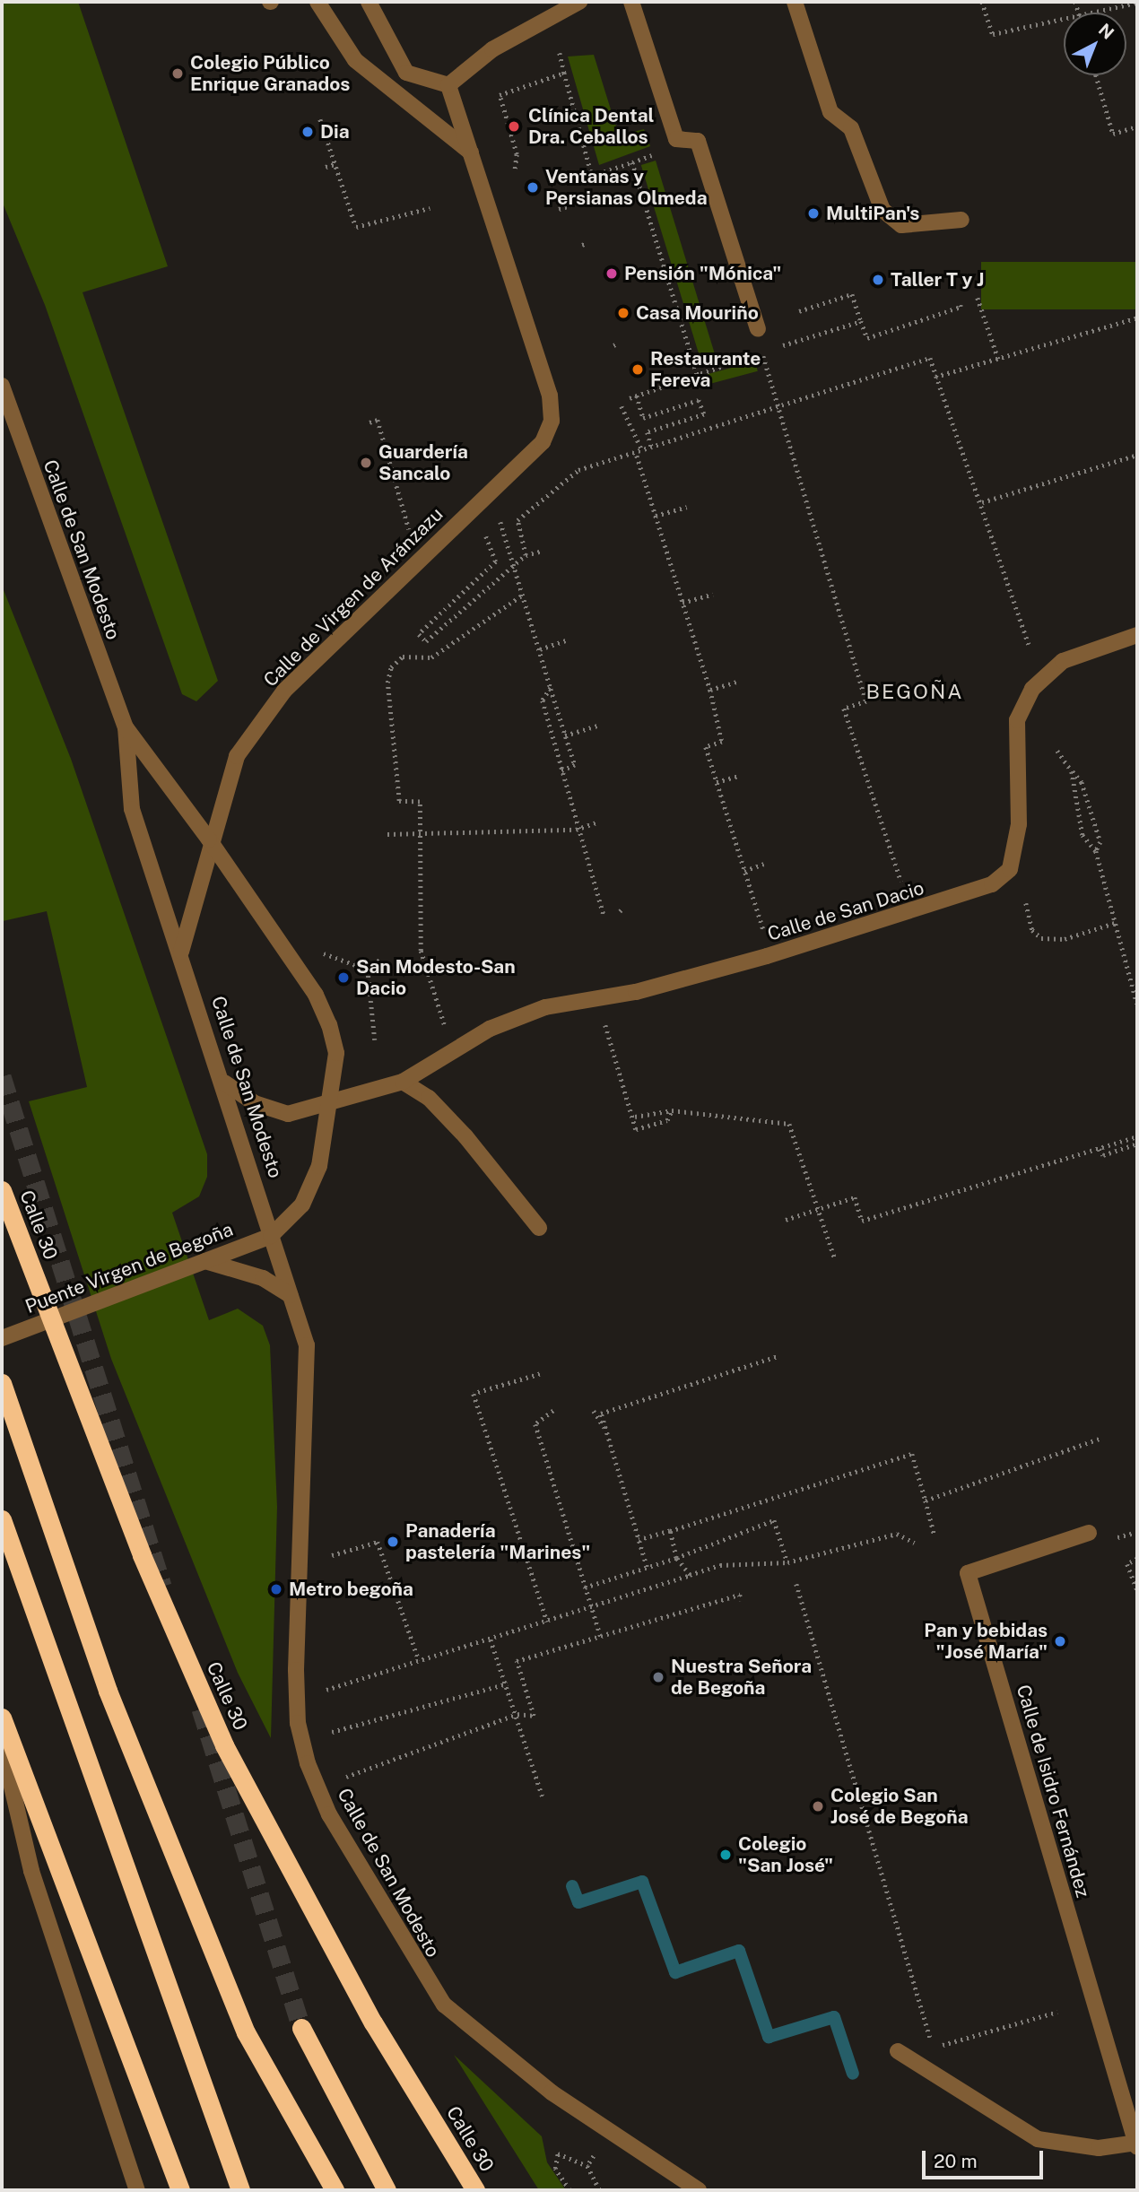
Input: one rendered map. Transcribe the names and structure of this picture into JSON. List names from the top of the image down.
{
  "streets": {
    "highway": ["Calle 30"],
    "street": [
      "Calle de San Modesto",
      "Calle de Virgen de Aránzazu",
      "Calle de San Dacio",
      "Puente Virgen de Begoña",
      "Calle de Isidro Fernández"
    ]
  },
  "crossings": [
    ["Calle de San Modesto", "Calle de Virgen de Aránzazu"],
    ["Calle de San Modesto", "Calle de San Dacio"],
    ["Calle de San Modesto", "Puente Virgen de Begoña"]
  ],
  "districts": ["BEGOÑA"],
  "places": [
    "Colegio Público Enrique Granados",
    "Clínica Dental Dra. Ceballos",
    "Dia",
    "Ventanas y Persianas Olmeda",
    "MultiPan's",
    "Pensión \"Mónica\"",
    "Taller T y J",
    "Casa Mouriño",
    "Restaurante Fereva",
    "Guardería Sancalo",
    "San Modesto-San Dacio",
    "Panadería pastelería \"Marines\"",
    "Metro begoña",
    "Pan y bebidas \"José María\"",
    "Nuestra Señora de Begoña",
    "Colegio San José de Begoña",
    "Colegio \"San José\""
  ],
  "scale_bar": "20 m",
  "north": "top right"
}
